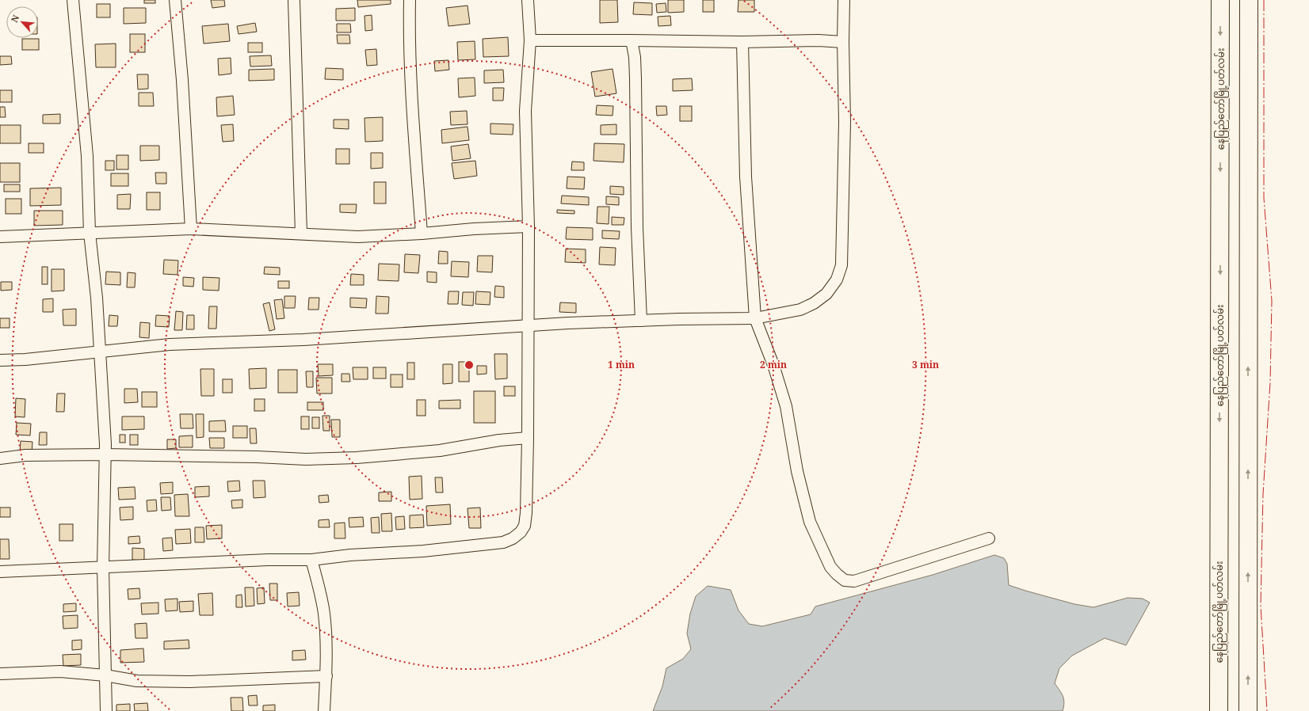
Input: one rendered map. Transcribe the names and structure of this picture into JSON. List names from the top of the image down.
{
  "streets": {
    "main road": ["နေပြည်တော်မြို့ပတ်လမ်း"]
  },
  "north": "top left",
  "rings": ["1 min", "2 min", "3 min"]
}
